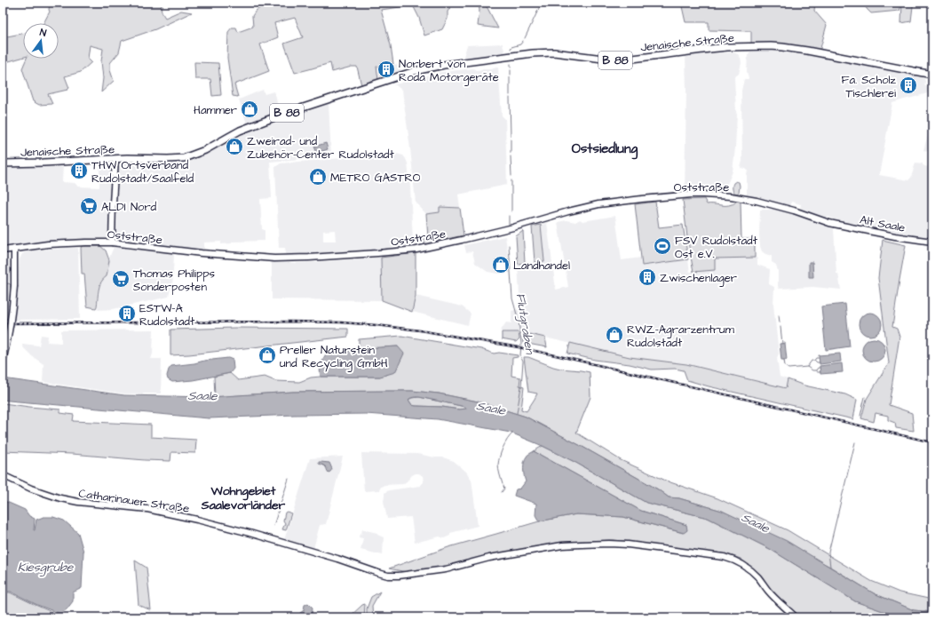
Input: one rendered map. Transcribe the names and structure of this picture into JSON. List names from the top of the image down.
{
  "streets": {
    "main road": ["Jenaische Straße", "B 88"],
    "street": ["Oststraße", "Alt Saale", "Catharinauer Straße"]
  },
  "crossings": [
    ["Oststraße", "Alt Saale"]
  ],
  "districts": ["Ostsiedlung", "Wohngebiet Saalevorländer"],
  "water": ["Flutgraben", "Saale", "Kiesgrube"],
  "places": {
    "building": [
      "Norbert von Roda Motorgeräte",
      "Fa. Scholz Tischlerei",
      "THW Ortsverband Rudolstadt/Saalfeld",
      "Zwischenlager",
      "ESTW-A Rudolstadt"
    ],
    "shop": [
      "Hammer",
      "Zweirad- und Zubehör-Center Rudolstadt",
      "METRO GASTRO",
      "Landhandel",
      "RWZ-Agrarzentrum Rudolstadt",
      "Preller Naturstein und Recycling GmbH"
    ],
    "supermarket": ["ALDI Nord", "Thomas Philipps Sonderposten"],
    "sports": ["FSV Rudolstadt Ost e.V."]
  },
  "north": "top"
}
